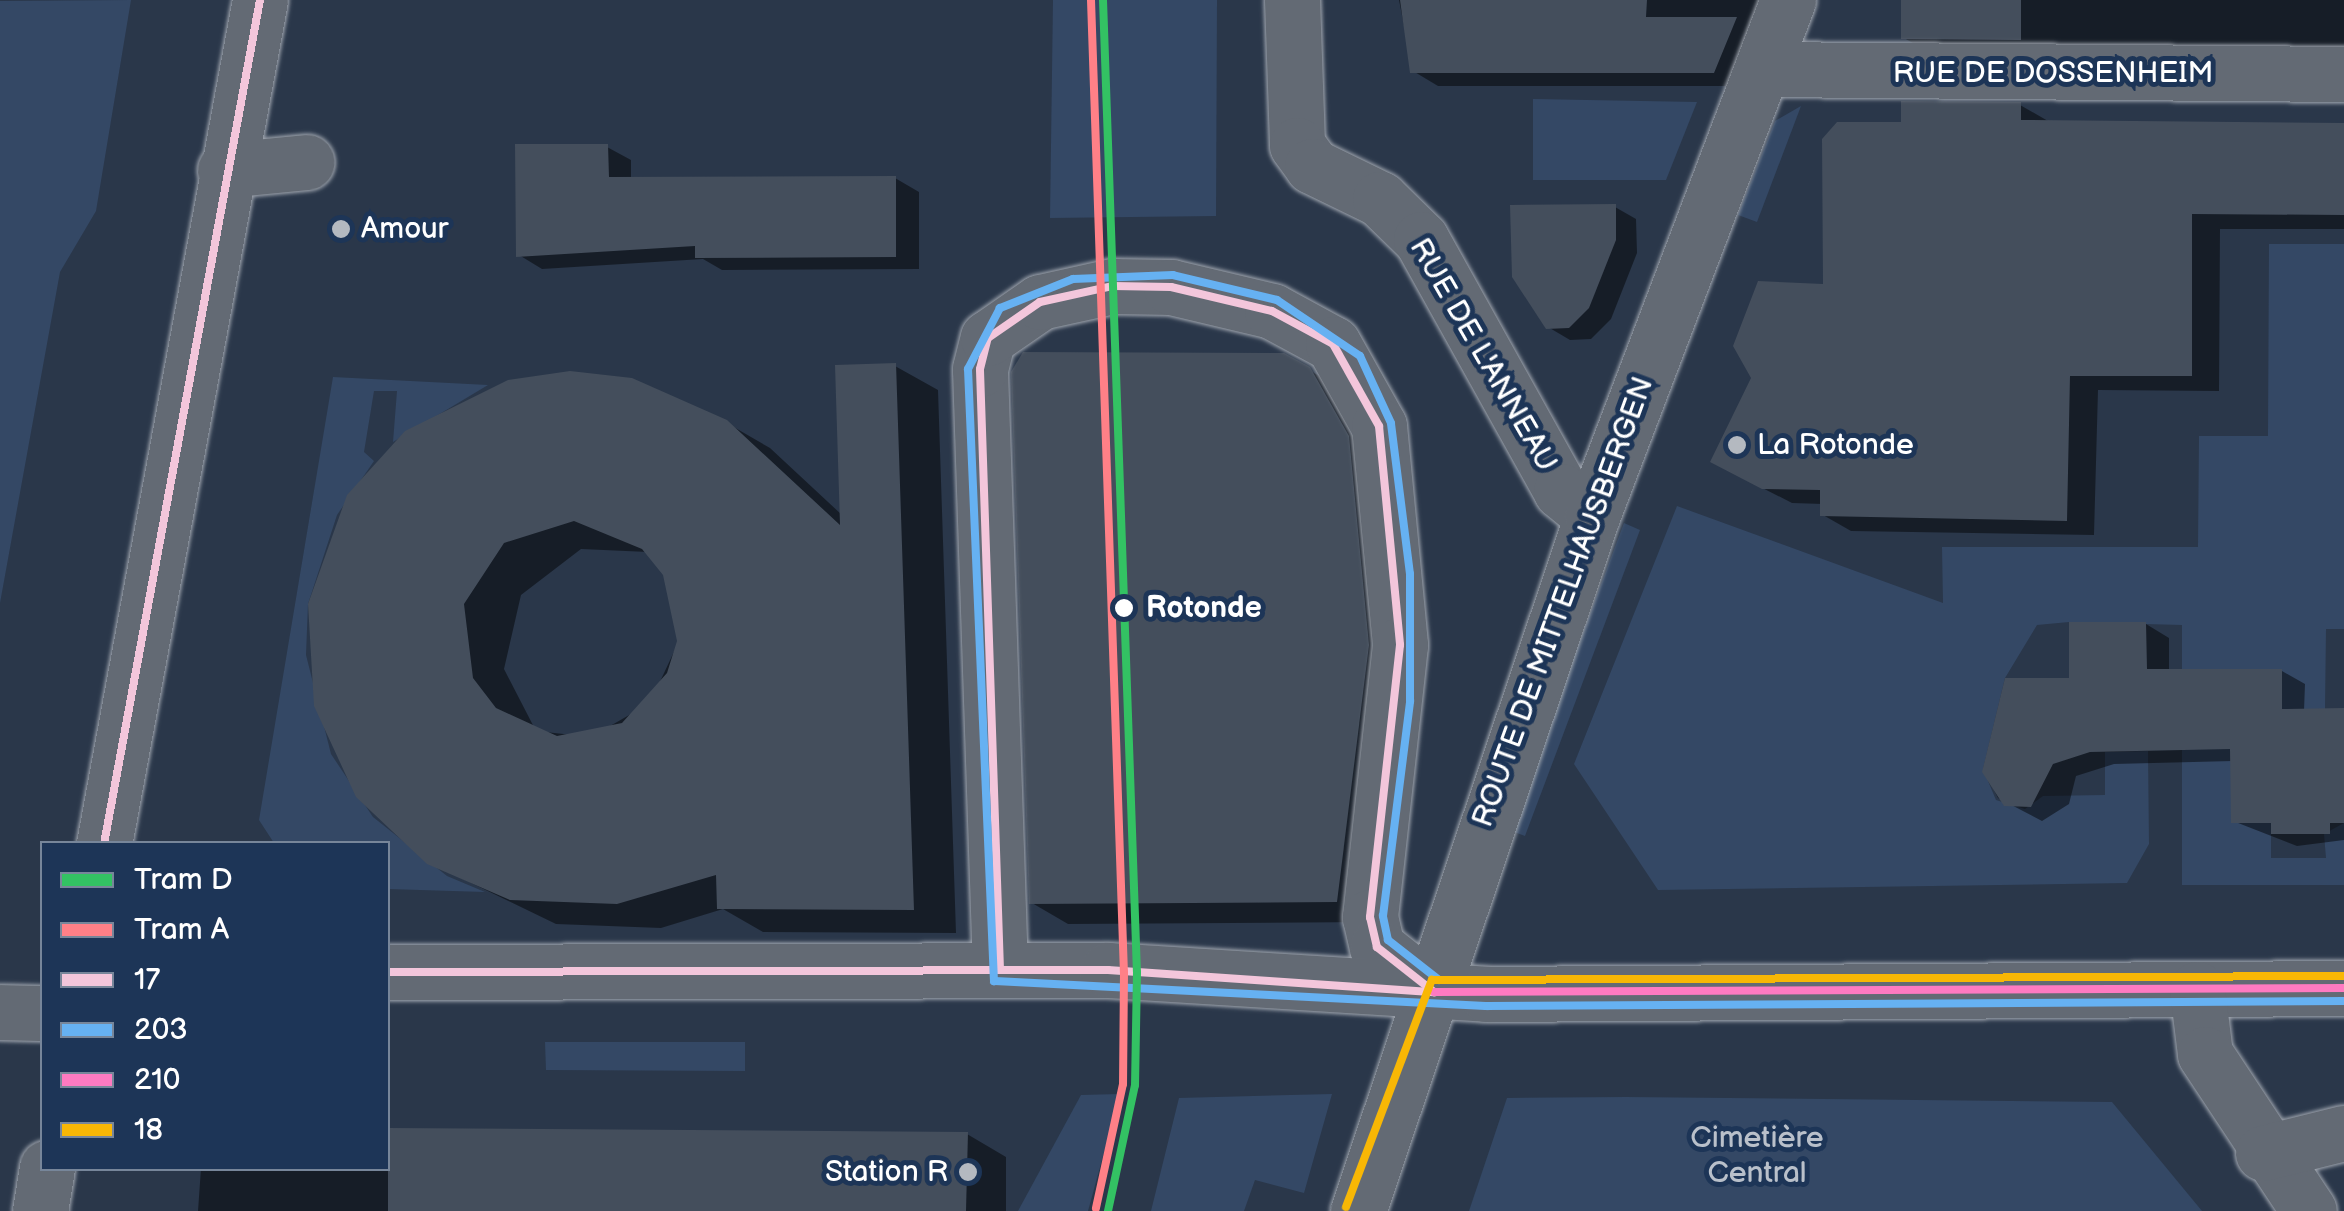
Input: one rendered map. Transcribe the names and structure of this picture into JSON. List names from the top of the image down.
{
  "streets": {
    "street": ["RUE DE DOSSENHEIM", "RUE DE L'ANNEAU", "ROUTE DE MITTELHAUSBERGEN"]
  },
  "crossings": [
    ["RUE DE DOSSENHEIM", "ROUTE DE MITTELHAUSBERGEN"],
    ["RUE DE L'ANNEAU", "ROUTE DE MITTELHAUSBERGEN"]
  ],
  "parks": ["Cimetière Central"],
  "places": [
    "Amour",
    "La Rotonde",
    "Rotonde",
    "Station R"
  ],
  "lines": [
    "tram line D",
    "tram line A",
    "transit line 17",
    "transit line 203",
    "transit line 18",
    "transit line 210"
  ],
  "legend": [
    "Tram D",
    "Tram A",
    "17",
    "203",
    "210",
    "18"
  ]
}
